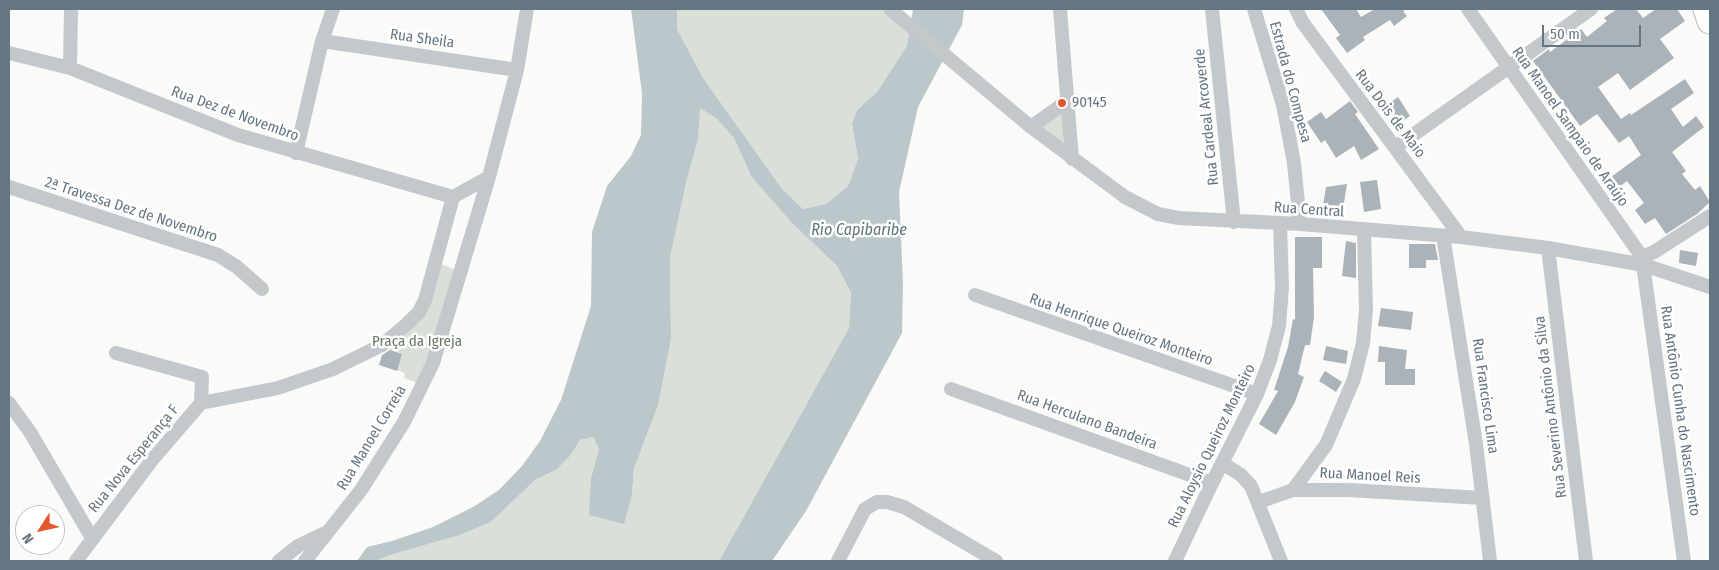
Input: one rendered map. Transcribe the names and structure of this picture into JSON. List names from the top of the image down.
{
  "streets": {
    "street": [
      "Rua Sheila",
      "Estrada do Compesa",
      "Rua Dez de Novembro",
      "Rua Dois de Maio",
      "Rua Cardeal Arcoverde",
      "Rua Manoel Sampaio de Araújo",
      "2ª Travessa Dez de Novembro",
      "Rua Central",
      "Rua Henrique Queiroz Monteiro",
      "Rua Francisco Lima",
      "Rua Severino Antônio da Silva",
      "Rua Antônio Cunha do Nascimento",
      "Rua Herculano Bandeira",
      "Rua Manoel Correia",
      "Rua Aloysio Queiroz Monteiro",
      "Rua Nova Esperança F",
      "Rua Manoel Reis"
    ]
  },
  "crossings": [
    ["Rua Sheila", "Rua Manoel Correia"],
    ["Estrada do Compesa", "Rua Central"],
    ["Rua Dez de Novembro", "Rua Nova Esperança F"],
    ["Rua Dois de Maio", "Rua Central"],
    ["Rua Cardeal Arcoverde", "Rua Central"],
    ["Rua Manoel Sampaio de Araújo", "Rua Central"],
    ["Rua Manoel Sampaio de Araújo", "Rua Antônio Cunha do Nascimento"],
    ["Rua Central", "Rua Francisco Lima"],
    ["Rua Central", "Rua Severino Antônio da Silva"],
    ["Rua Central", "Rua Antônio Cunha do Nascimento"],
    ["Rua Central", "Rua Aloysio Queiroz Monteiro"],
    ["Rua Henrique Queiroz Monteiro", "Rua Aloysio Queiroz Monteiro"],
    ["Rua Francisco Lima", "Rua Manoel Reis"],
    ["Rua Herculano Bandeira", "Rua Aloysio Queiroz Monteiro"]
  ],
  "water": ["Rio Capibaribe"],
  "parks": ["Praça da Igreja"],
  "places": ["90145"],
  "scale_bar": "50 m",
  "north": "bottom left"
}
